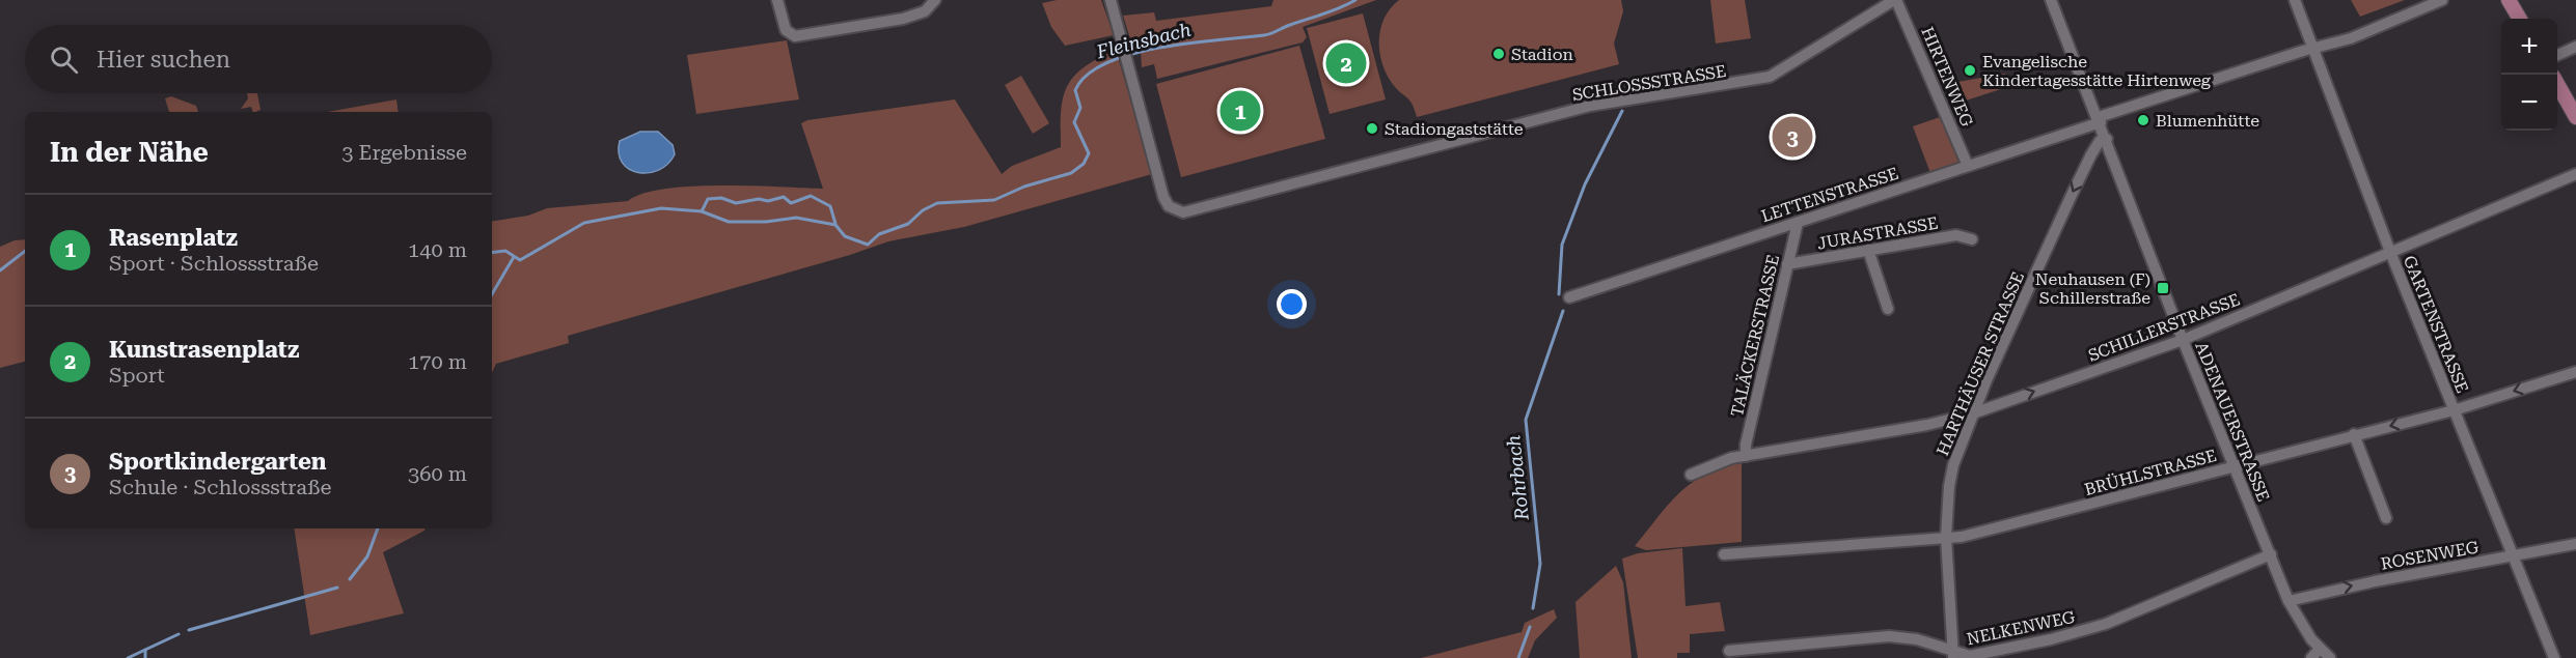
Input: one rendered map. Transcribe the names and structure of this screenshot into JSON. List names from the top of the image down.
{
  "streets": {
    "street": [
      "HIRTENWEG",
      "SCHLOSSSTRASSE",
      "LETTENSTRASSE",
      "JURASTRASSE",
      "GARTENSTRASSE",
      "SCHILLERSTRASSE",
      "TALÄCKERSTRASSE",
      "HARTHÄUSER STRASSE",
      "ADENAUERSTRASSE",
      "BRÜHLSTRASSE",
      "ROSENWEG",
      "NELKENWEG"
    ]
  },
  "crossings": [
    ["HIRTENWEG", "SCHLOSSSTRASSE"],
    ["HIRTENWEG", "LETTENSTRASSE"],
    ["LETTENSTRASSE", "GARTENSTRASSE"],
    ["LETTENSTRASSE", "TALÄCKERSTRASSE"],
    ["LETTENSTRASSE", "ADENAUERSTRASSE"],
    ["JURASTRASSE", "TALÄCKERSTRASSE"],
    ["GARTENSTRASSE", "SCHILLERSTRASSE"],
    ["GARTENSTRASSE", "BRÜHLSTRASSE"],
    ["GARTENSTRASSE", "ROSENWEG"],
    ["SCHILLERSTRASSE", "TALÄCKERSTRASSE"],
    ["SCHILLERSTRASSE", "HARTHÄUSER STRASSE"],
    ["SCHILLERSTRASSE", "ADENAUERSTRASSE"],
    ["HARTHÄUSER STRASSE", "ADENAUERSTRASSE"],
    ["HARTHÄUSER STRASSE", "BRÜHLSTRASSE"],
    ["HARTHÄUSER STRASSE", "NELKENWEG"],
    ["ADENAUERSTRASSE", "BRÜHLSTRASSE"],
    ["ADENAUERSTRASSE", "ROSENWEG"],
    ["ADENAUERSTRASSE", "NELKENWEG"]
  ],
  "one_way": ["HARTHÄUSER STRASSE", "ROSENWEG"],
  "water": ["Fleinsbach", "Rohrbach"],
  "places": {
    "other": [
      "Stadion",
      "Evangelische Kindertagesstätte Hirtenweg",
      "Blumenhütte",
      "Stadiongaststätte"
    ],
    "transit": ["Neuhausen (F) Schillerstraße"]
  },
  "page": {
    "map_buttons": ["+", "−"],
    "search": "Hier suchen",
    "pins": ["2", "1", "3"],
    "heading": ["In der Nähe", "3 Ergebnisse"],
    "list": [
      {
        "mark": "1",
        "name": "Rasenplatz",
        "note": "Sport · Schlossstraße",
        "value": "140 m"
      },
      {
        "mark": "2",
        "name": "Kunstrasenplatz",
        "note": "Sport",
        "value": "170 m"
      },
      {
        "mark": "3",
        "name": "Sportkindergarten",
        "note": "Schule · Schlossstraße",
        "value": "360 m"
      }
    ]
  }
}
